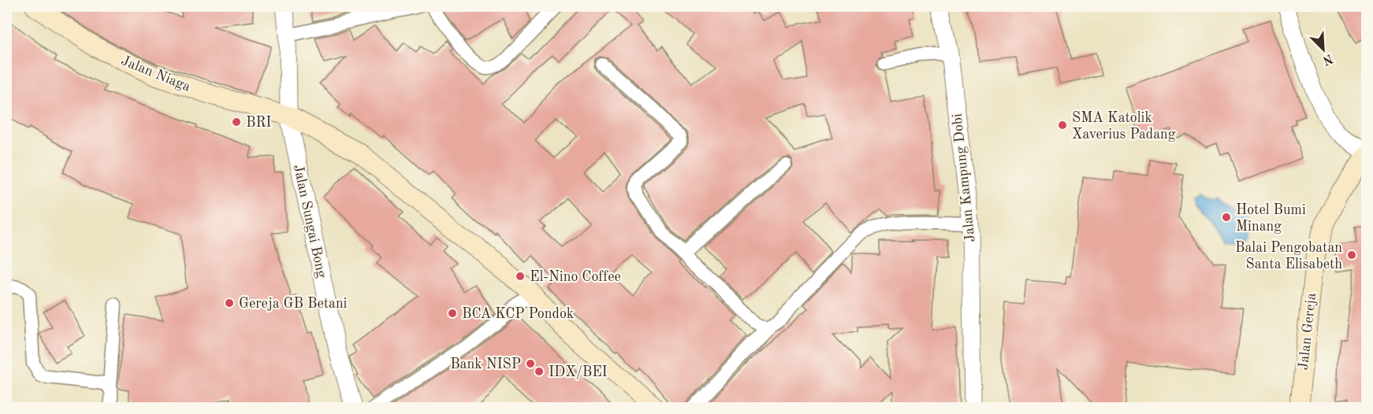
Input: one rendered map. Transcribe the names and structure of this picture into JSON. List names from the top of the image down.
{
  "streets": {
    "main road": ["Jalan Niaga", "Jalan Gereja"],
    "street": ["Jalan Kampung Dobi", "Jalan Sungai Bong"]
  },
  "crossings": [
    ["Jalan Niaga", "Jalan Sungai Bong"]
  ],
  "places": [
    "BRI",
    "SMA Katolik Xaverius Padang",
    "Hotel Bumi Minang",
    "Balai Pengobatan Santa Elisabeth",
    "El-Nino Coffee",
    "Gereja GB Betani",
    "BCA KCP Pondok",
    "Bank NISP",
    "IDX/BEI"
  ],
  "north": "bottom right"
}
